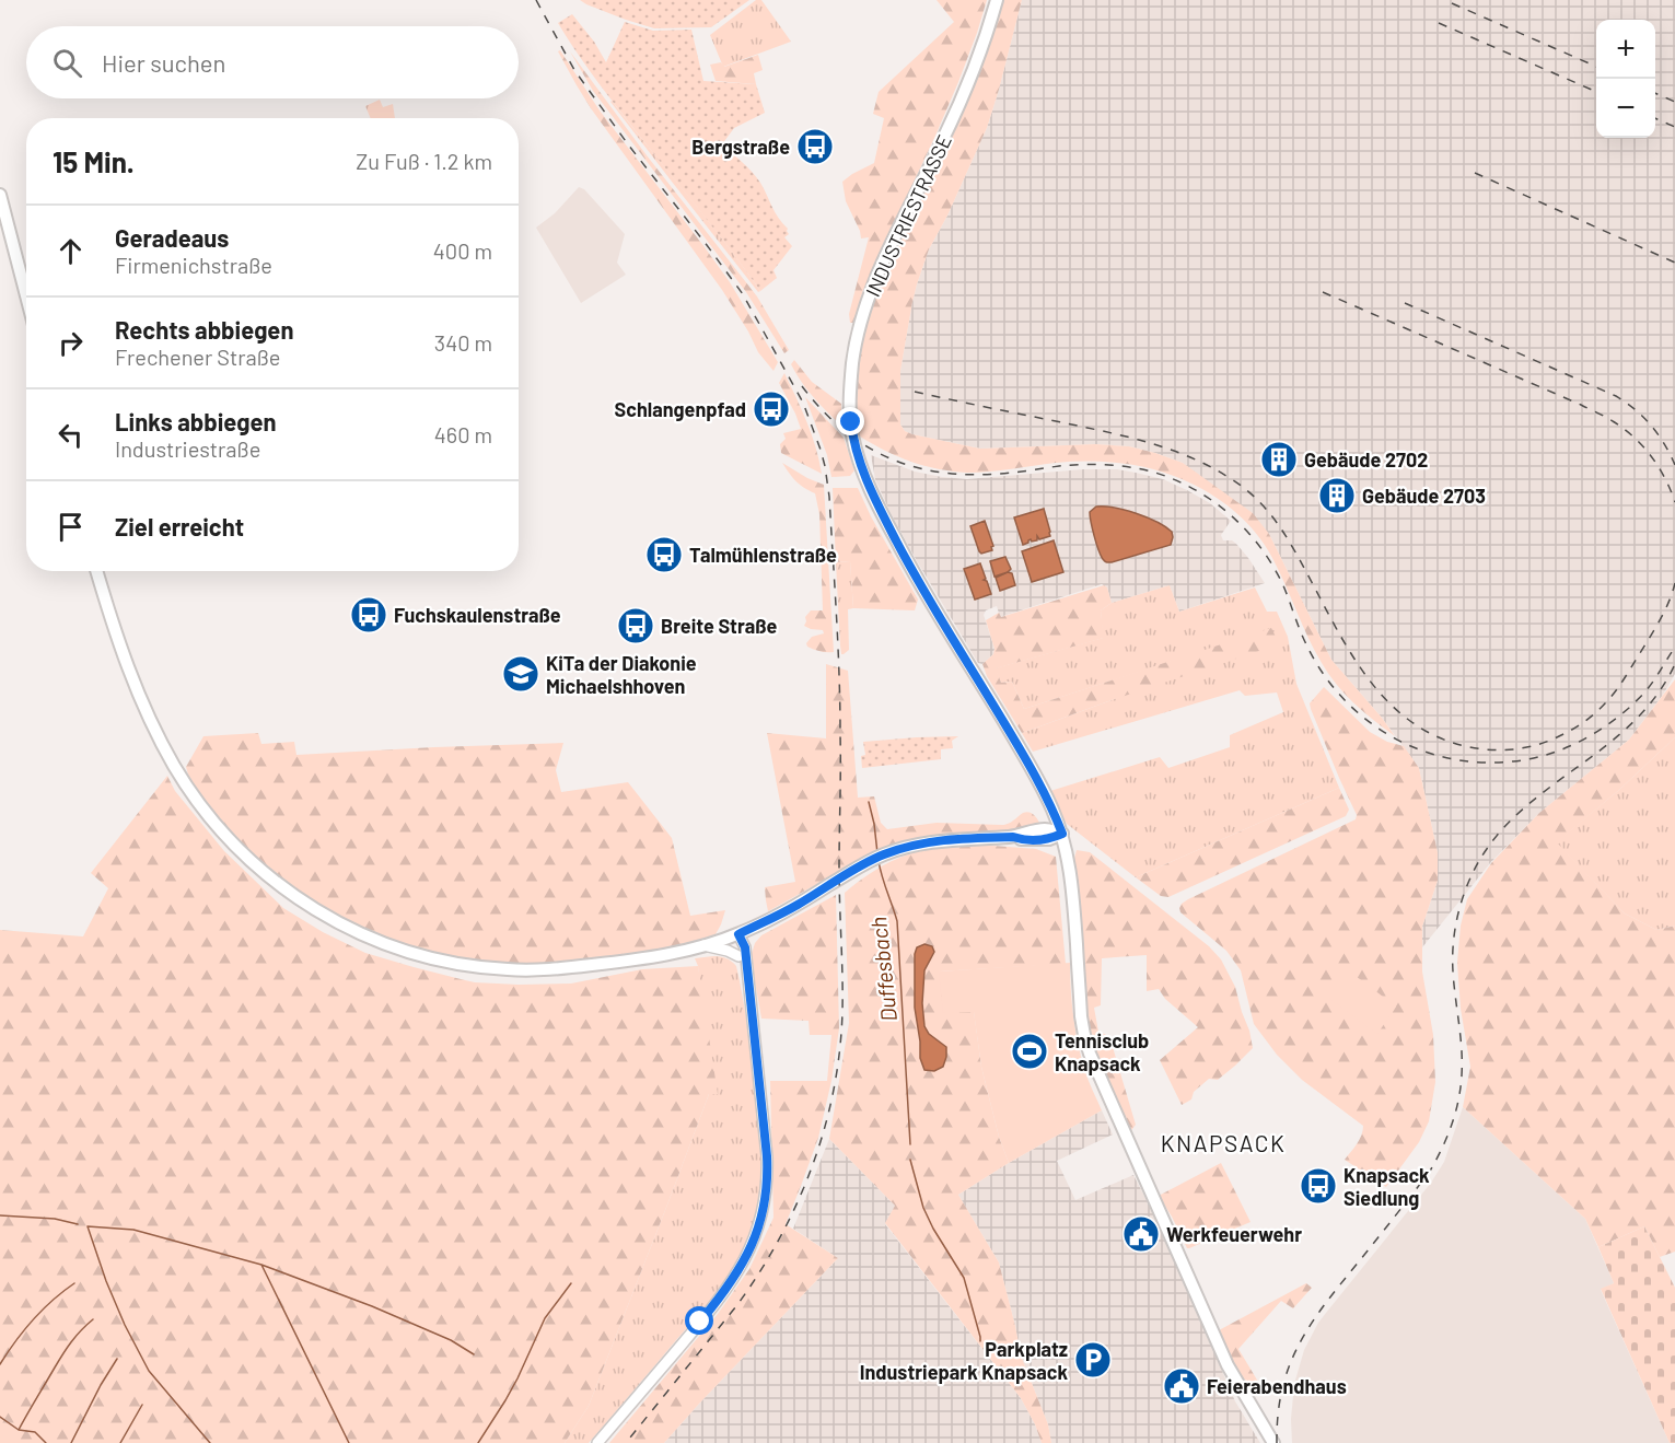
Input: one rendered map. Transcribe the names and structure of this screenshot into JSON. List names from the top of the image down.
{
  "streets": {
    "main road": ["INDUSTRIESTRASSE"]
  },
  "districts": ["KNAPSACK"],
  "water": ["Duffesbach"],
  "places": {
    "bus stop": [
      "Bergstraße",
      "Schlangenpfad",
      "Talmühlenstraße",
      "Fuchskaulenstraße",
      "Breite Straße",
      "Knapsack Siedlung"
    ],
    "building": ["Gebäude 2702", "Gebäude 2703"],
    "school or university": ["KiTa der Diakonie Michaelshhoven"],
    "sports": ["Tennisclub Knapsack"],
    "public building": ["Werkfeuerwehr", "Feierabendhaus"],
    "parking": ["Parkplatz Industriepark Knapsack"]
  },
  "page": {
    "map_buttons": ["+", "−"],
    "search": "Hier suchen",
    "heading": ["15 Min.", "Zu Fuß · 1.2 km"],
    "list": [
      ["Geradeaus", "Firmenichstraße", "400 m"],
      ["Rechts abbiegen", "Frechener Straße", "340 m"],
      ["Links abbiegen", "Industriestraße", "460 m"],
      "Ziel erreicht"
    ]
  }
}
